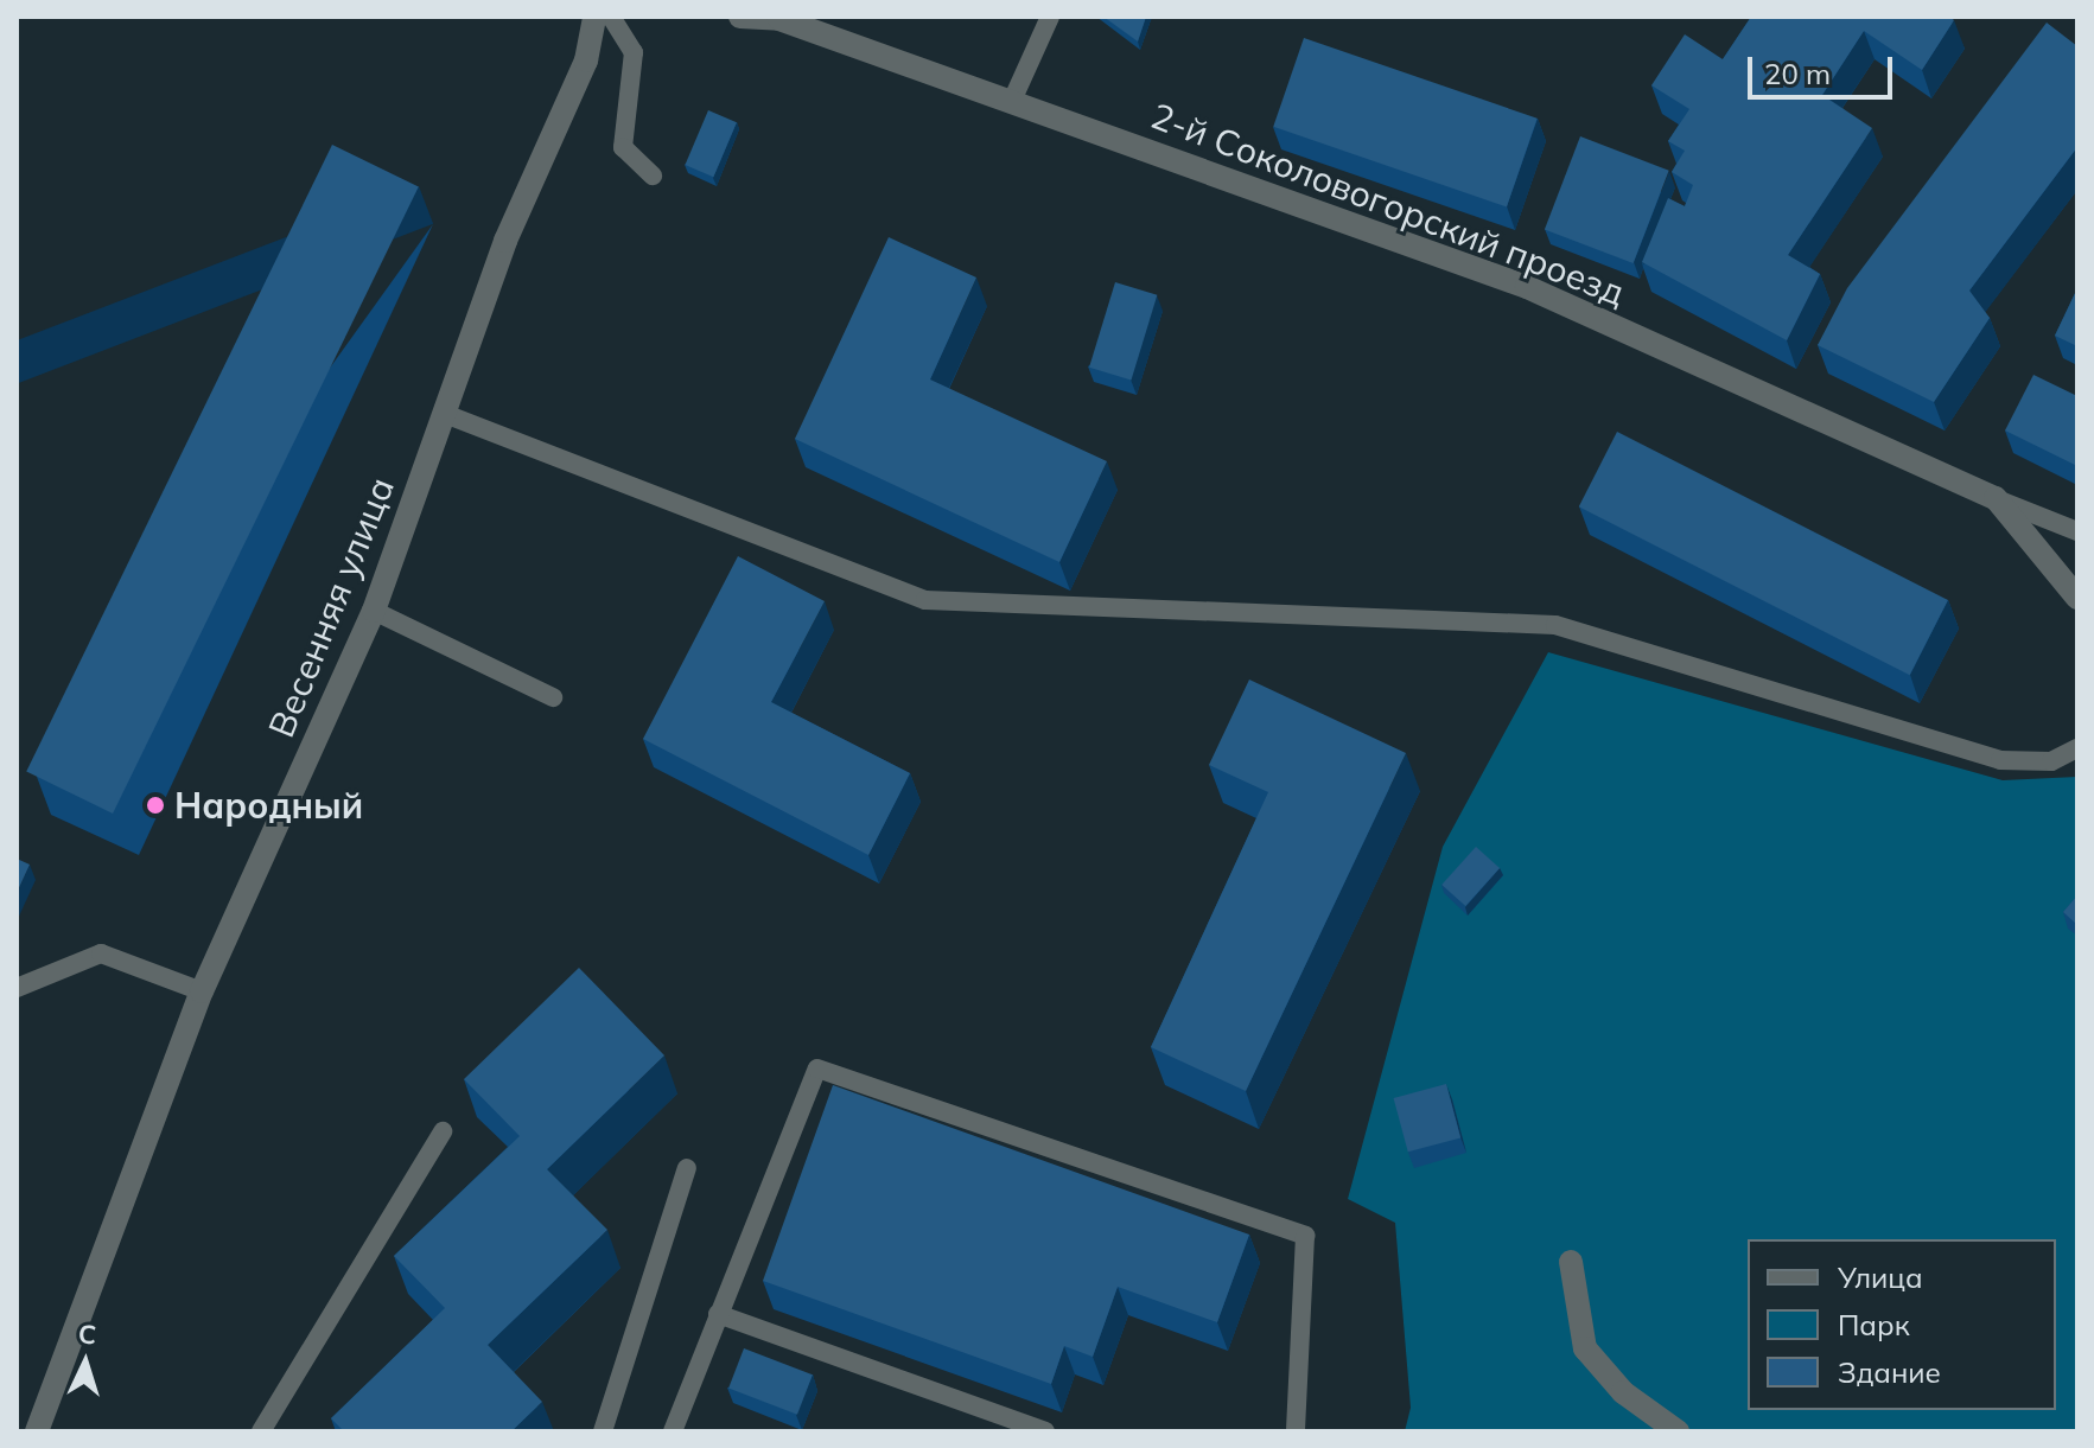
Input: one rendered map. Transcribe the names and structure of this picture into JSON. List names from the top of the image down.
{
  "streets": {
    "street": ["2-й Соколовогорский проезд", "Весенняя улица"]
  },
  "places": ["Народный"],
  "legend": ["Улица", "Парк", "Здание"],
  "scale_bar": "20 m",
  "north": "top"
}
